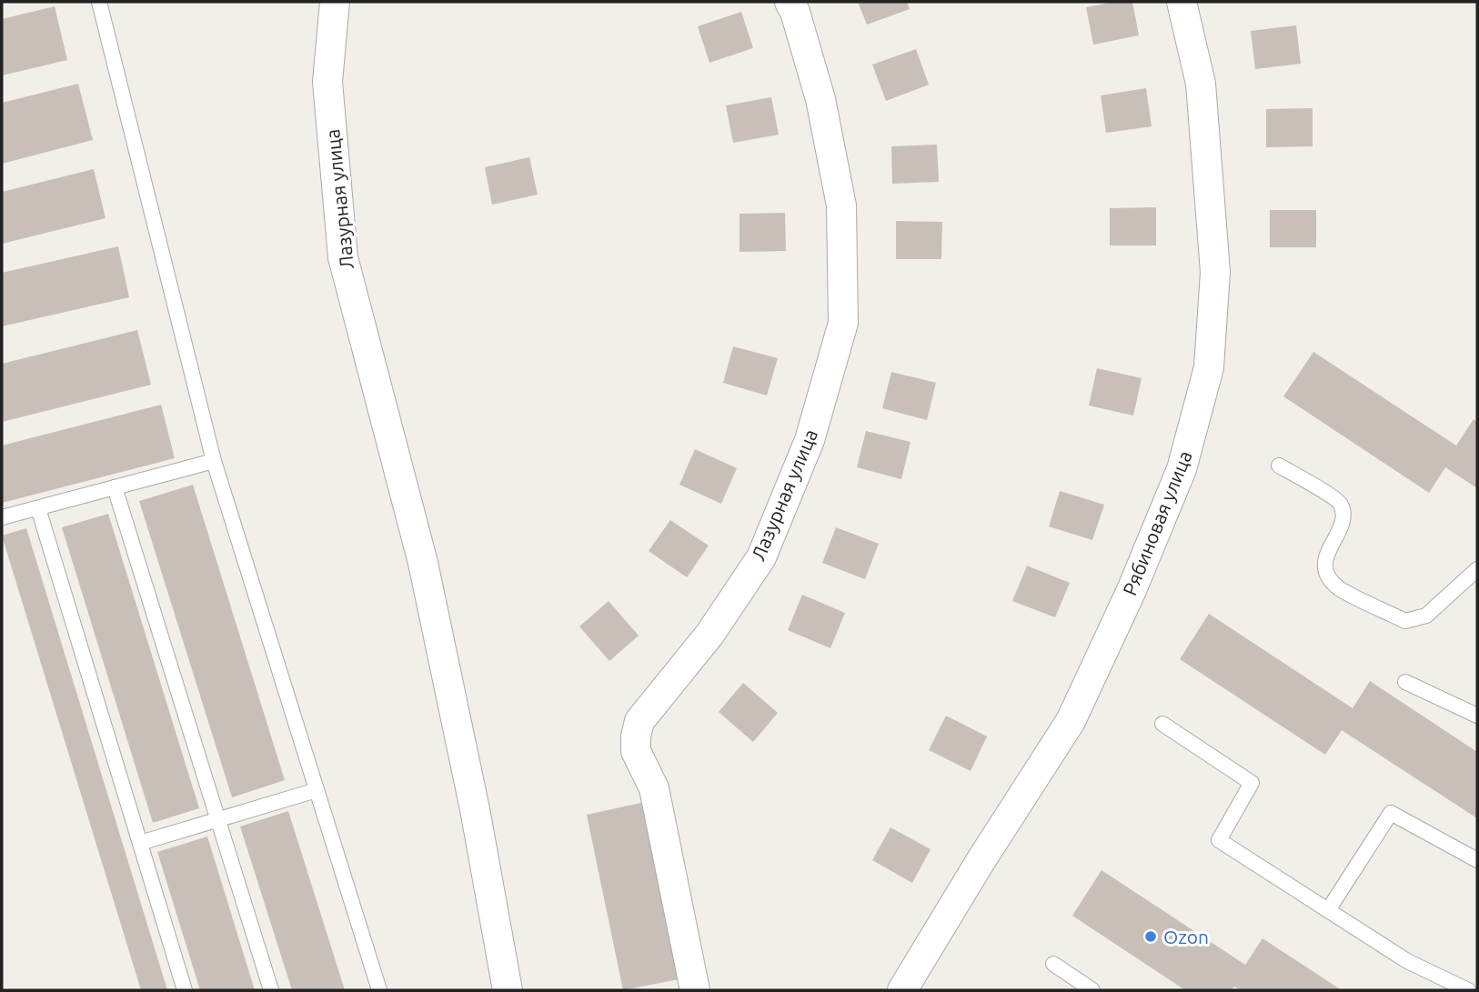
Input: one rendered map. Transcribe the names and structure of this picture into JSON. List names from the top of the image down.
{
  "streets": {
    "street": ["Лазурная улица", "Рябиновая улица"]
  },
  "places": ["Ozon"]
}
